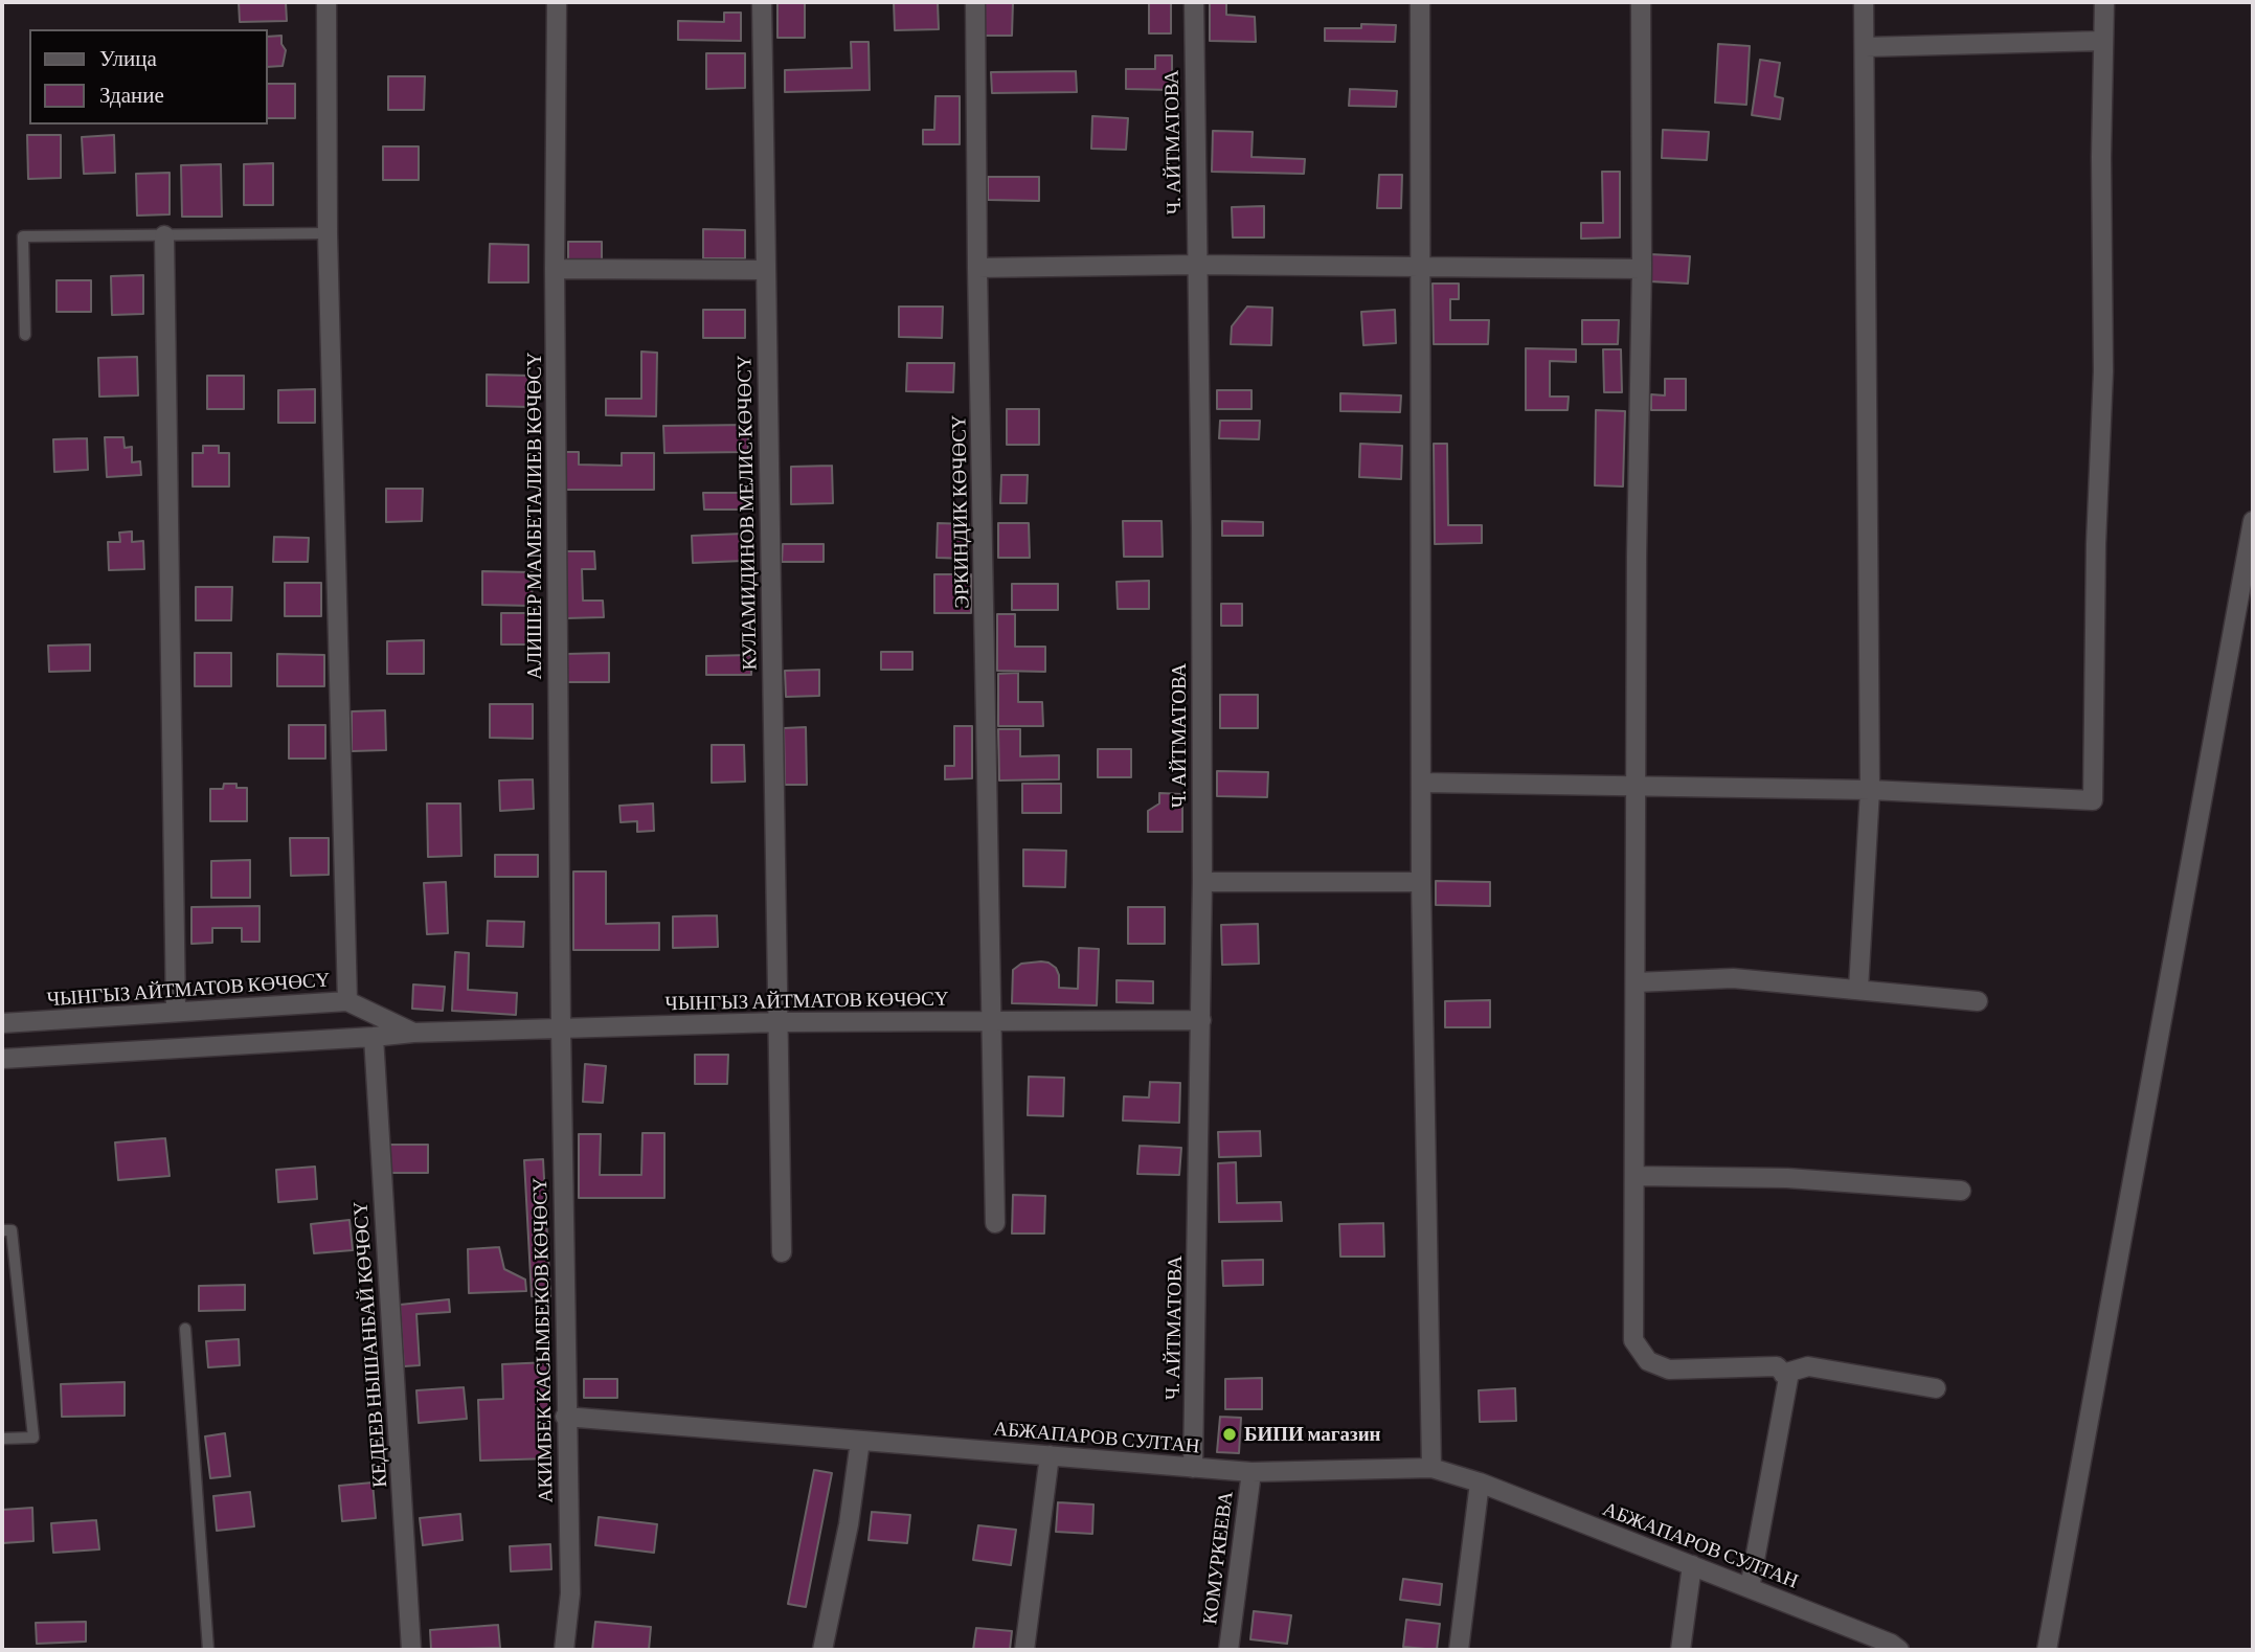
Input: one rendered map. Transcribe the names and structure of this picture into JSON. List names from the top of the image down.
{
  "streets": {
    "street": [
      "Ч. АЙТМАТОВА",
      "ЭРКИНДИК КӨЧӨСҮ",
      "КУЛАМИДИНОВ МЕЛИС КӨЧӨСҮ",
      "АЛИШЕР МАМБЕТАЛИЕВ КӨЧӨСҮ",
      "ЧЫНГЫЗ АЙТМАТОВ КӨЧӨСҮ",
      "АКИМБЕК КАСЫМБЕКОВ КӨЧӨСҮ",
      "КЕДЕЕВ НЫШАНБАЙ КӨЧӨСҮ",
      "АБЖАПАРОВ СУЛТАН",
      "КОМУРКЕЕВА"
    ]
  },
  "crossings": [
    ["Ч. АЙТМАТОВА", "ЧЫНГЫЗ АЙТМАТОВ КӨЧӨСҮ"],
    ["Ч. АЙТМАТОВА", "АБЖАПАРОВ СУЛТАН"],
    ["ЭРКИНДИК КӨЧӨСҮ", "ЧЫНГЫЗ АЙТМАТОВ КӨЧӨСҮ"],
    ["КУЛАМИДИНОВ МЕЛИС КӨЧӨСҮ", "ЧЫНГЫЗ АЙТМАТОВ КӨЧӨСҮ"],
    ["АЛИШЕР МАМБЕТАЛИЕВ КӨЧӨСҮ", "ЧЫНГЫЗ АЙТМАТОВ КӨЧӨСҮ"],
    ["АЛИШЕР МАМБЕТАЛИЕВ КӨЧӨСҮ", "АКИМБЕК КАСЫМБЕКОВ КӨЧӨСҮ"],
    ["ЧЫНГЫЗ АЙТМАТОВ КӨЧӨСҮ", "АКИМБЕК КАСЫМБЕКОВ КӨЧӨСҮ"],
    ["ЧЫНГЫЗ АЙТМАТОВ КӨЧӨСҮ", "КЕДЕЕВ НЫШАНБАЙ КӨЧӨСҮ"],
    ["АКИМБЕК КАСЫМБЕКОВ КӨЧӨСҮ", "АБЖАПАРОВ СУЛТАН"],
    ["АБЖАПАРОВ СУЛТАН", "КОМУРКЕЕВА"]
  ],
  "places": ["БИПИ магазин"],
  "legend": ["Улица", "Здание"]
}
